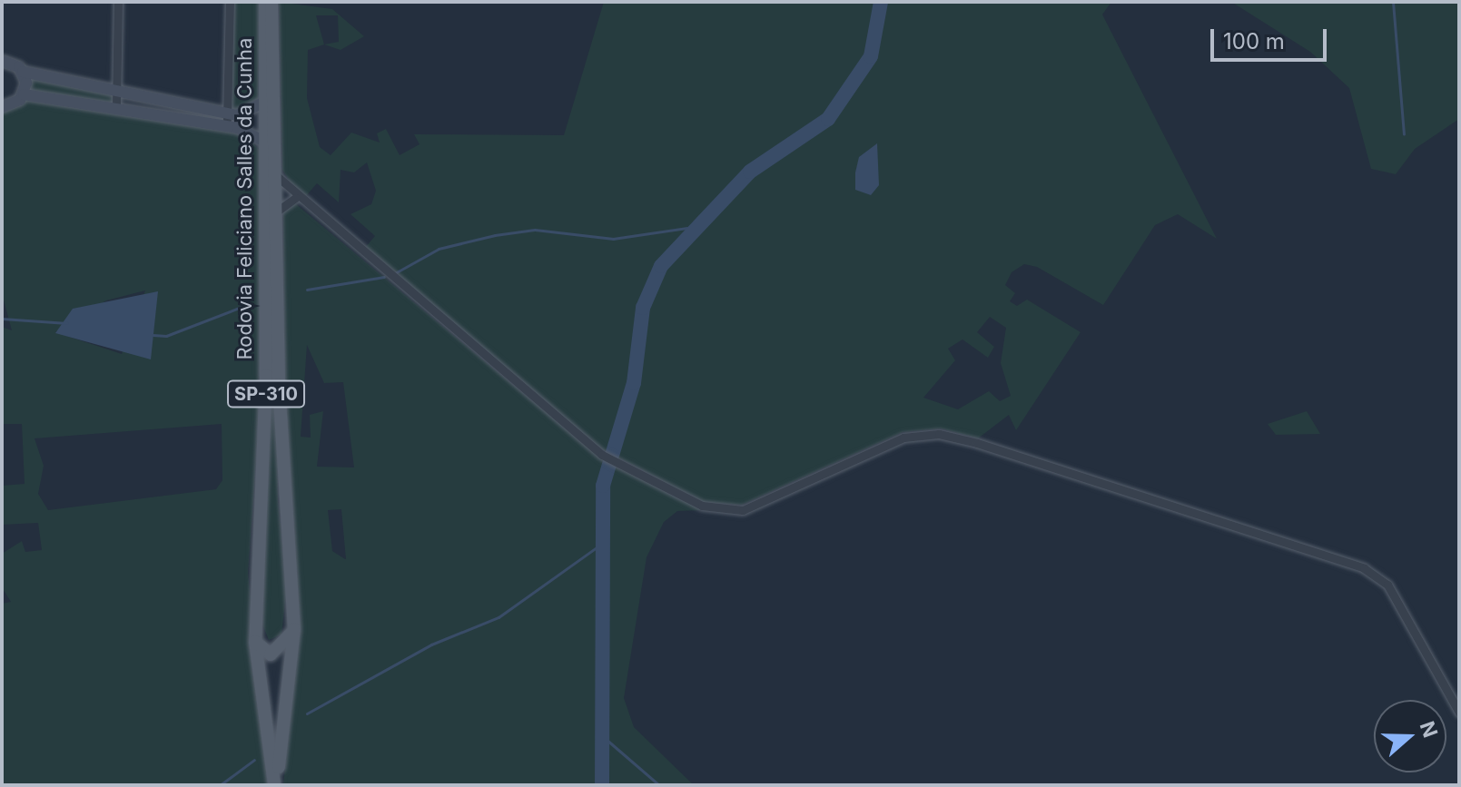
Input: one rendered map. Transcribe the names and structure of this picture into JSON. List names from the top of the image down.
{
  "streets": {
    "main road": ["Rodovia Feliciano Salles da Cunha", "SP-310"]
  },
  "scale_bar": "100 m",
  "north": "right"
}
